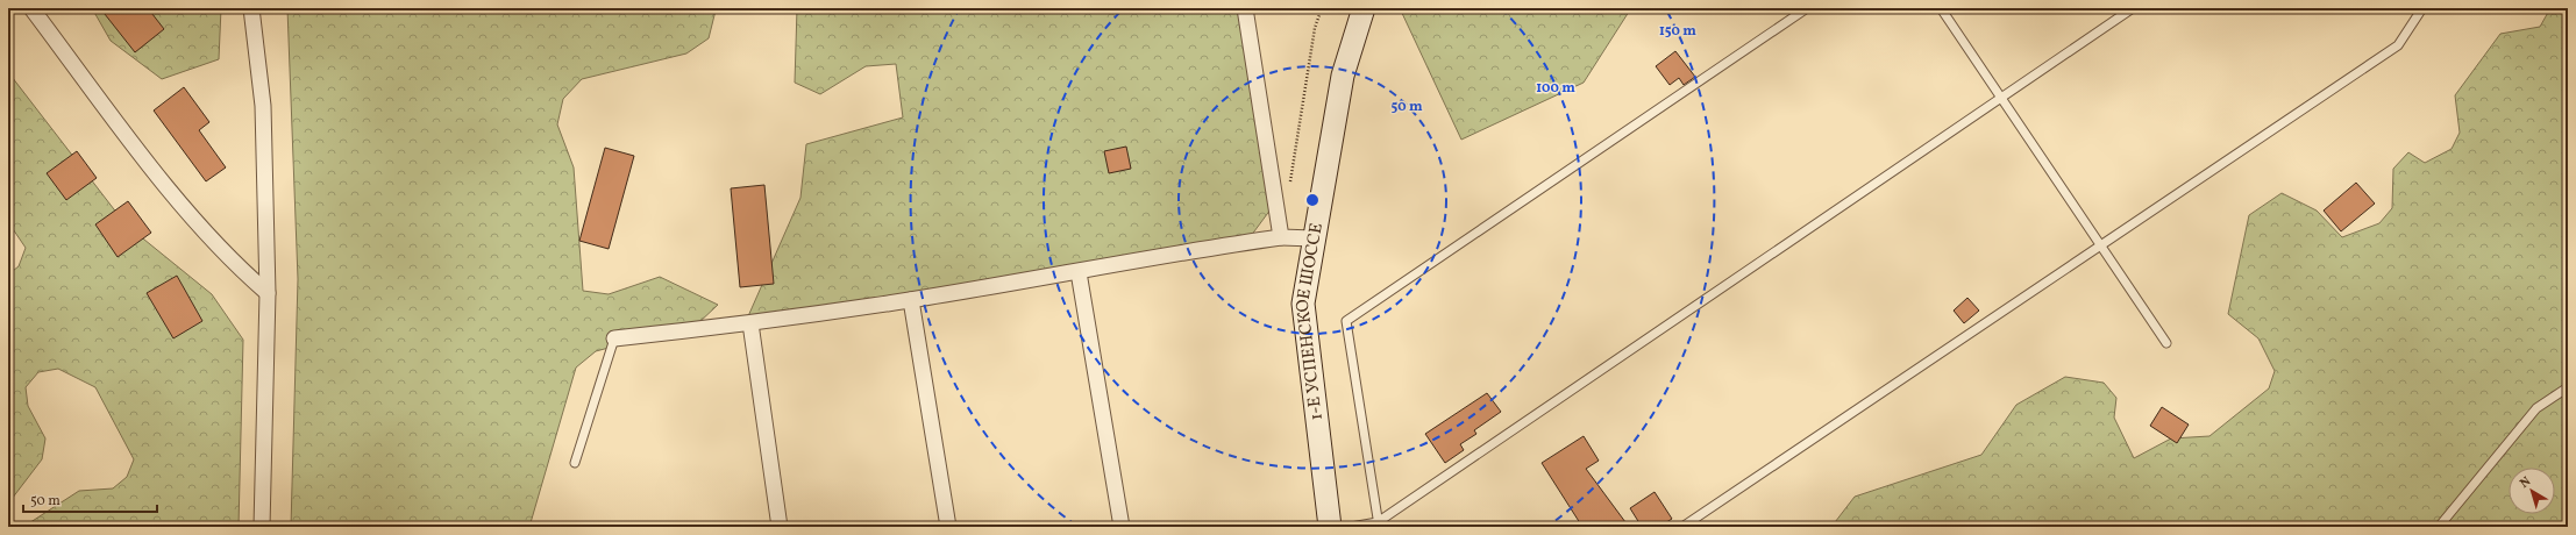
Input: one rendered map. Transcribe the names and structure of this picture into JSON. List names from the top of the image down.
{
  "streets": {
    "main road": ["1-Е УСПЕНСКОЕ ШОССЕ"]
  },
  "scale_bar": "50 m",
  "north": "top left",
  "rings": ["150 m", "100 m", "50 m"]
}
